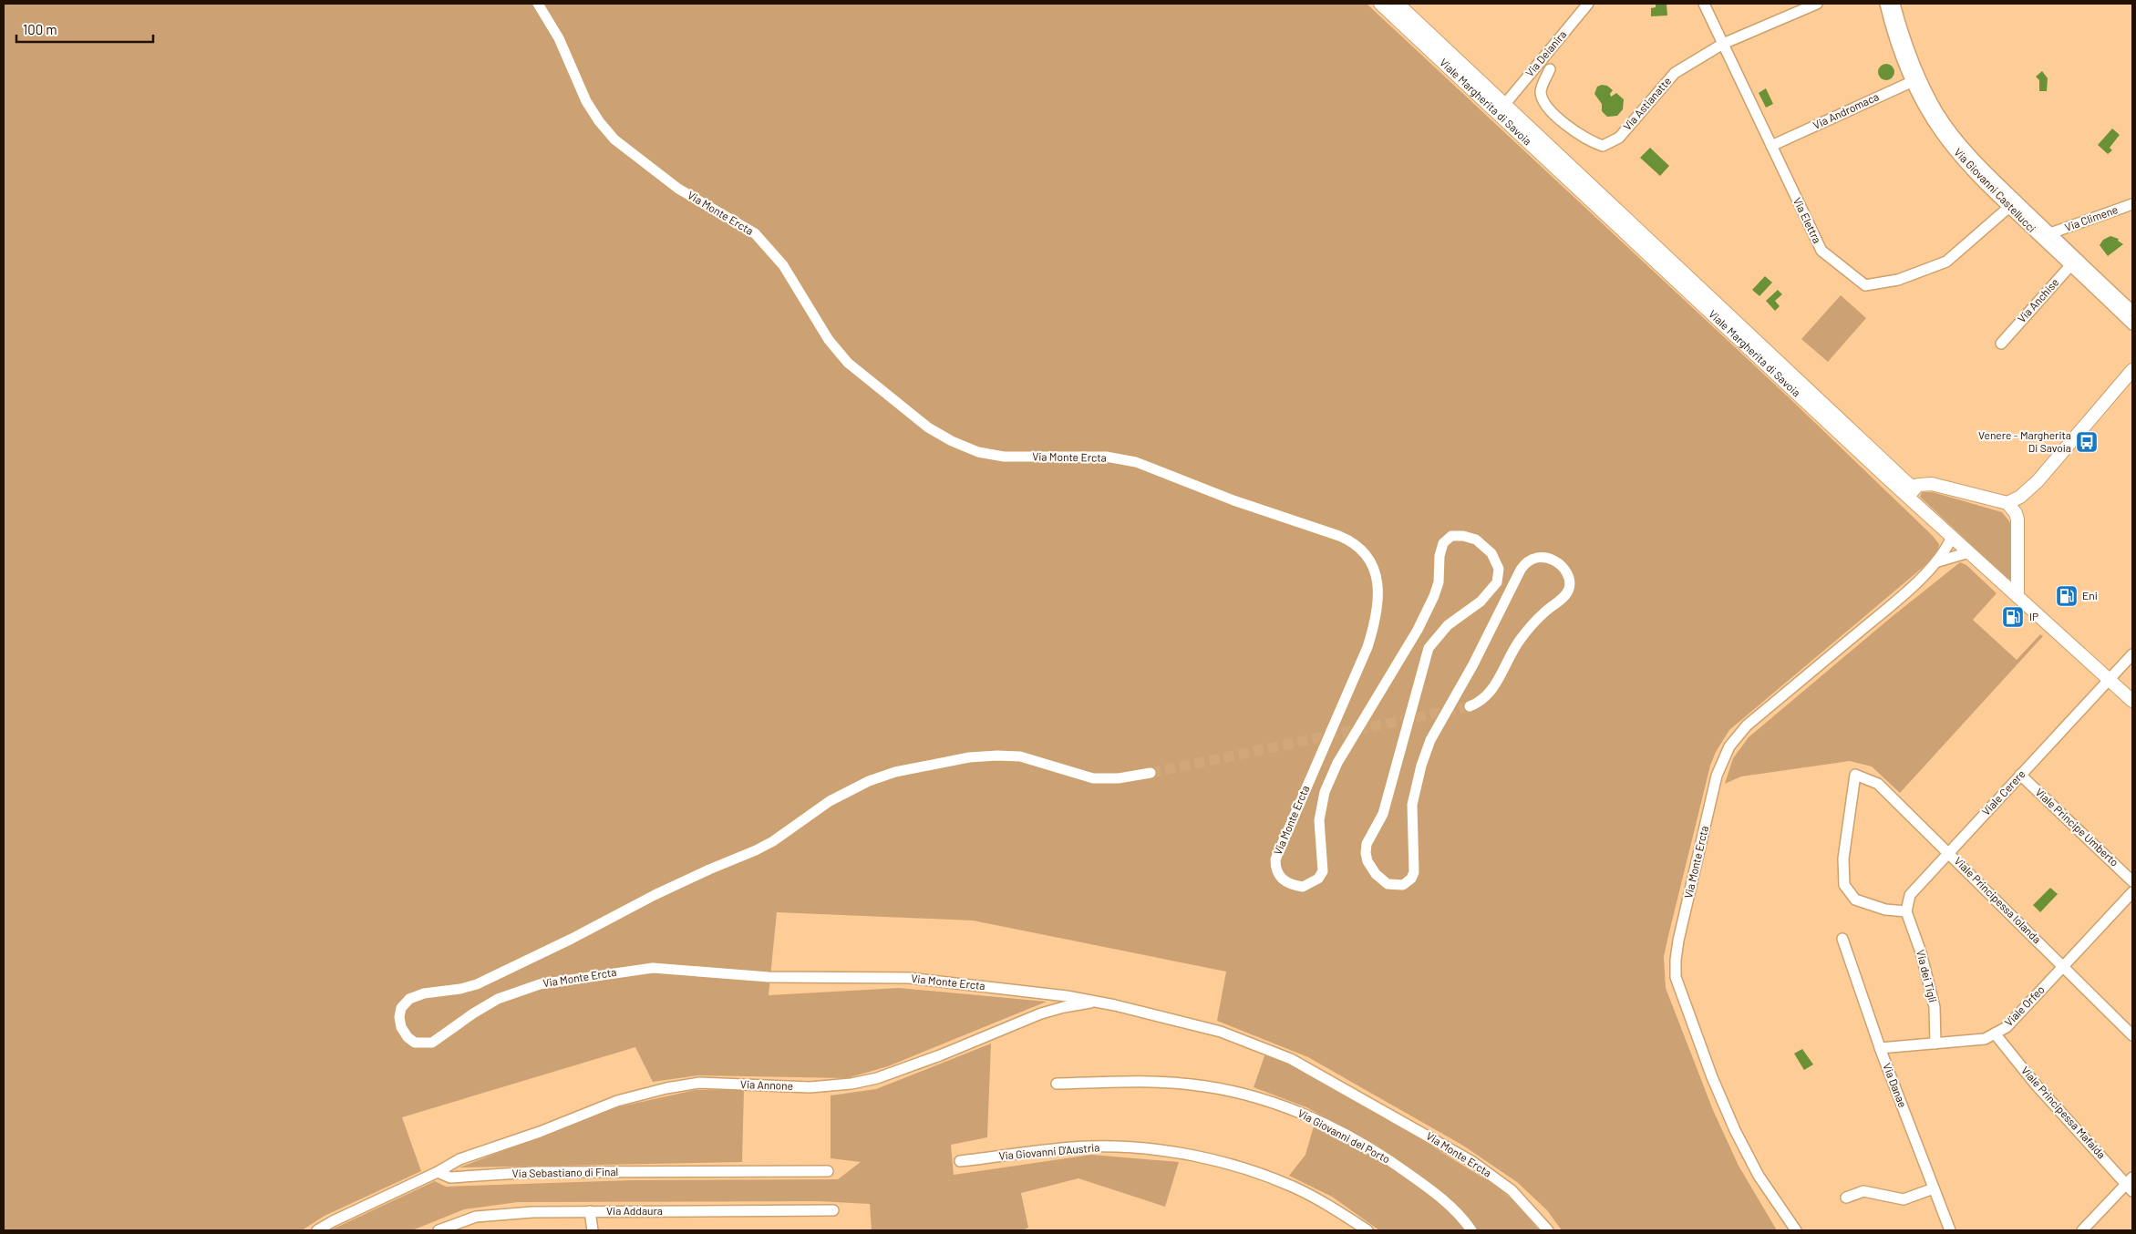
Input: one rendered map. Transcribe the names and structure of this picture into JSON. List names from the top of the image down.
{
  "streets": {
    "street": [
      "Via Deianira",
      "Viale Margherita di Savoia",
      "Via Astianatte",
      "Via Andromaca",
      "Via Giovanni Castellucci",
      "Via Monte Ercta",
      "Via Climene",
      "Via Elettra",
      "Via Anchise",
      "Viale Cerere",
      "Viale Principe Umberto",
      "Viale Principessa Iolanda",
      "Via dei Tigli",
      "Viale Orfeo",
      "Via Annone",
      "Via Danae",
      "Viale Principessa Mafalda",
      "Via Giovanni del Porto",
      "Via Giovanni D'Austria",
      "Via Sebastiano di Final",
      "Via Addaura"
    ]
  },
  "crossings": [
    ["Via Deianira", "Viale Margherita di Savoia"],
    ["Viale Margherita di Savoia", "Viale Cerere"],
    ["Via Astianatte", "Via Elettra"],
    ["Via Andromaca", "Via Giovanni Castellucci"],
    ["Via Andromaca", "Via Elettra"],
    ["Via Giovanni Castellucci", "Via Climene"],
    ["Via Giovanni Castellucci", "Via Elettra"],
    ["Via Giovanni Castellucci", "Via Anchise"],
    ["Via Monte Ercta", "Via Annone"],
    ["Viale Cerere", "Viale Principe Umberto"],
    ["Viale Cerere", "Viale Principessa Iolanda"],
    ["Viale Cerere", "Via dei Tigli"],
    ["Viale Principessa Iolanda", "Via dei Tigli"],
    ["Viale Principessa Iolanda", "Viale Orfeo"],
    ["Via dei Tigli", "Viale Orfeo"],
    ["Viale Orfeo", "Via Danae"],
    ["Viale Orfeo", "Viale Principessa Mafalda"],
    ["Via Annone", "Via Sebastiano di Final"]
  ],
  "places": {
    "bus stop": ["Venere - Margherita Di Savoia"],
    "fuel station": ["Eni", "IP"]
  },
  "scale_bar": "100 m"
}
